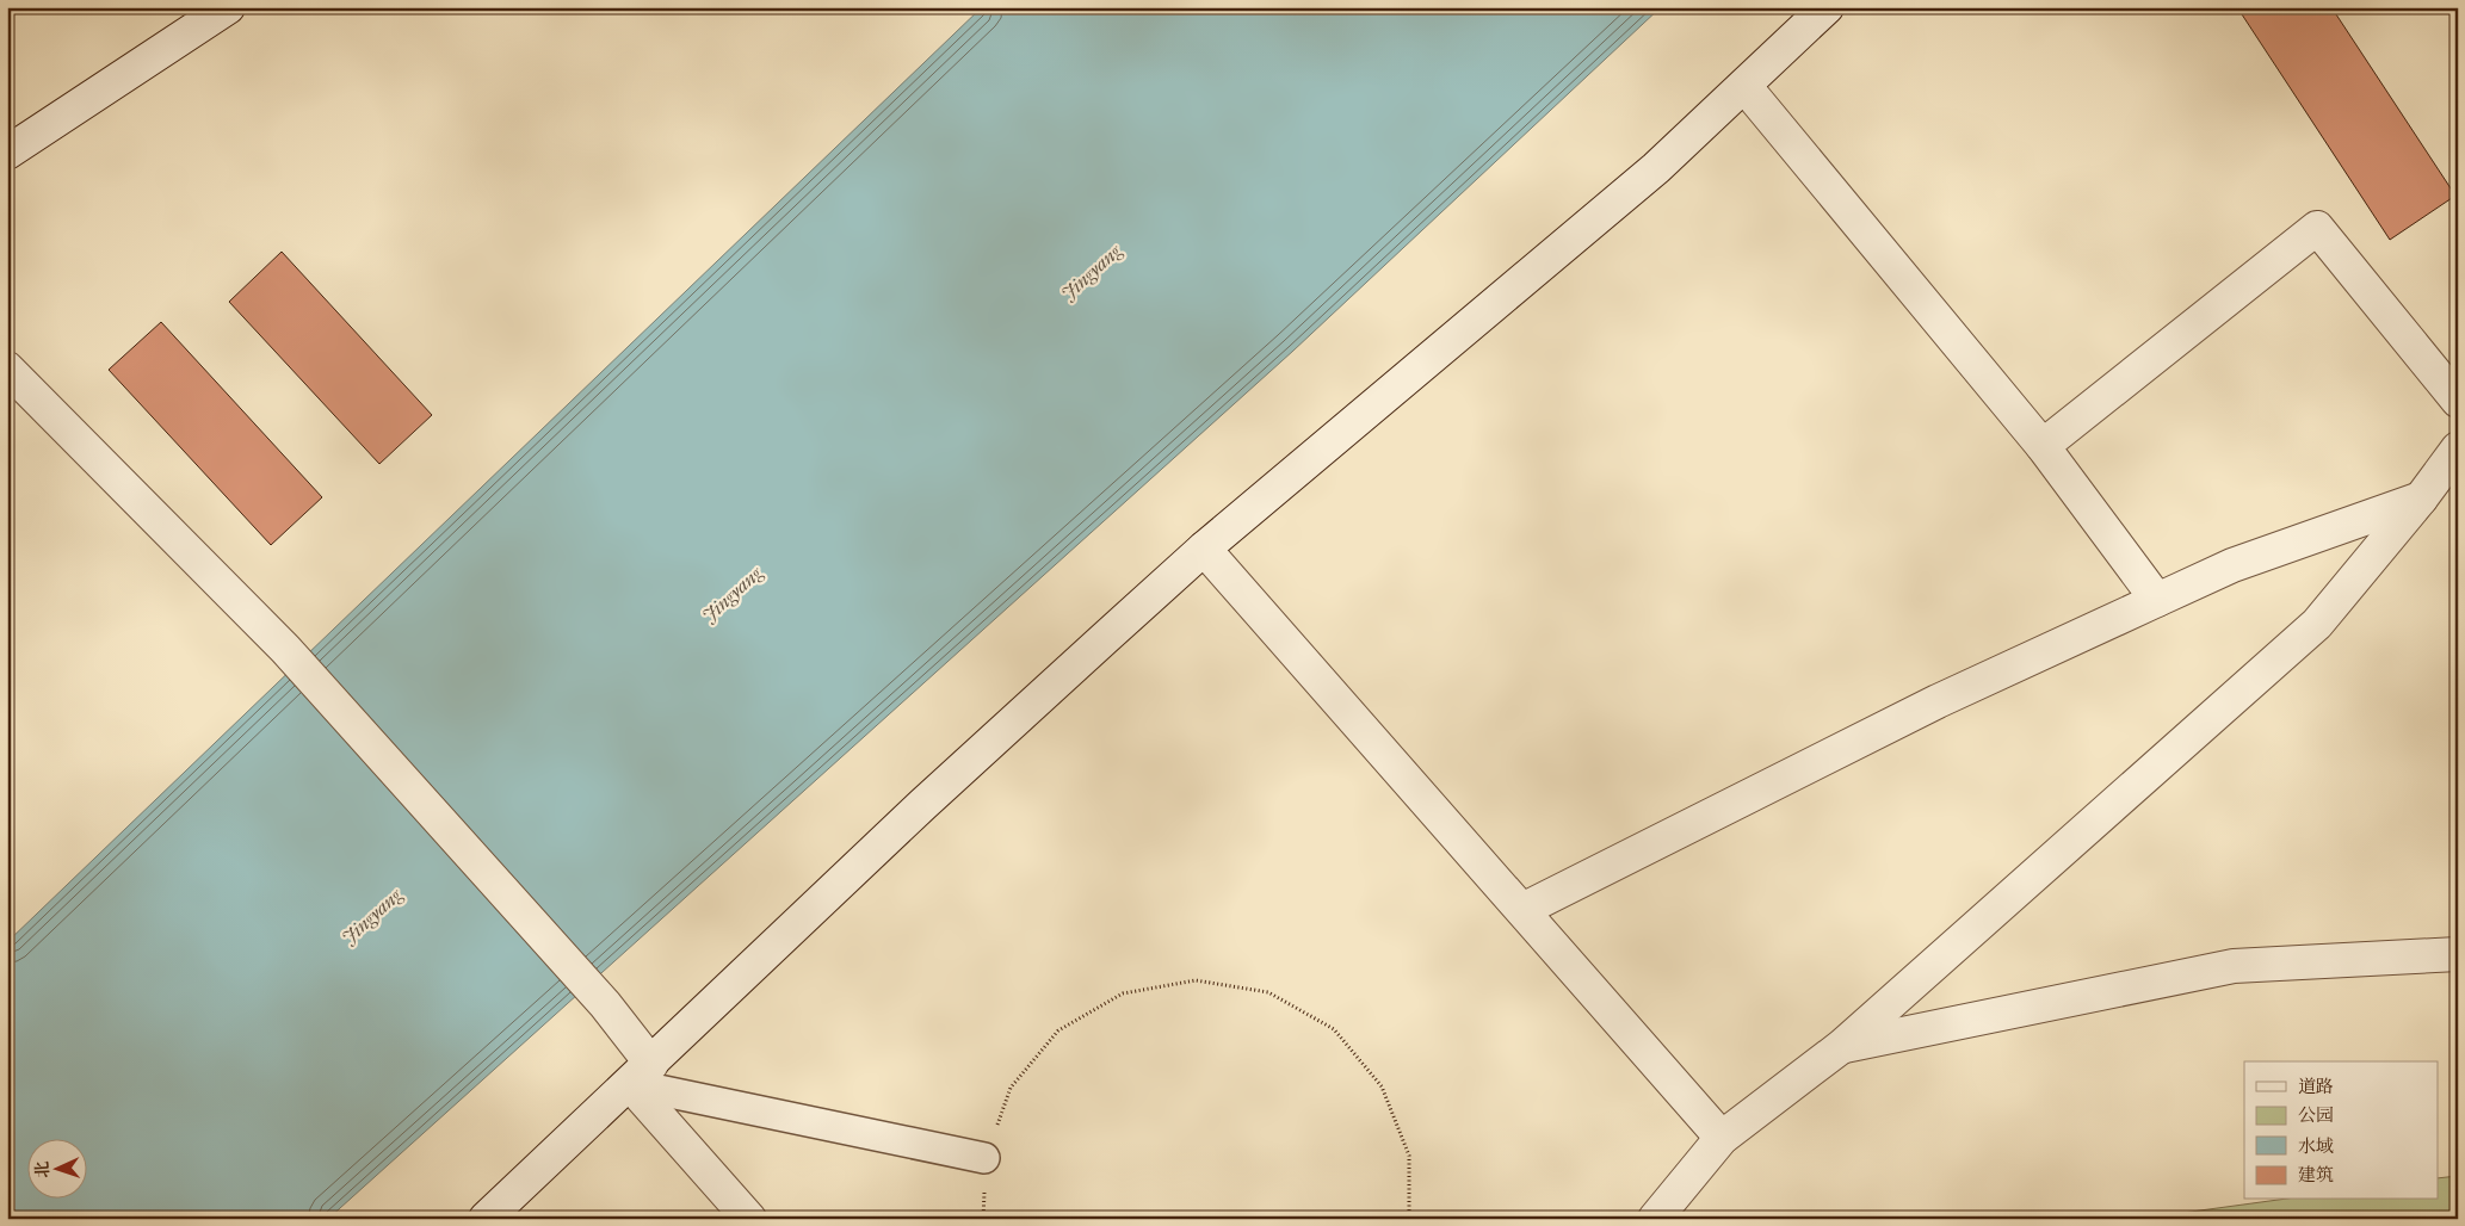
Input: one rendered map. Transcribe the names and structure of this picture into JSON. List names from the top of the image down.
{
  "water": ["Jingyang"],
  "legend": [
    "道路",
    "公园",
    "水域",
    "建筑"
  ],
  "north": "left"
}
